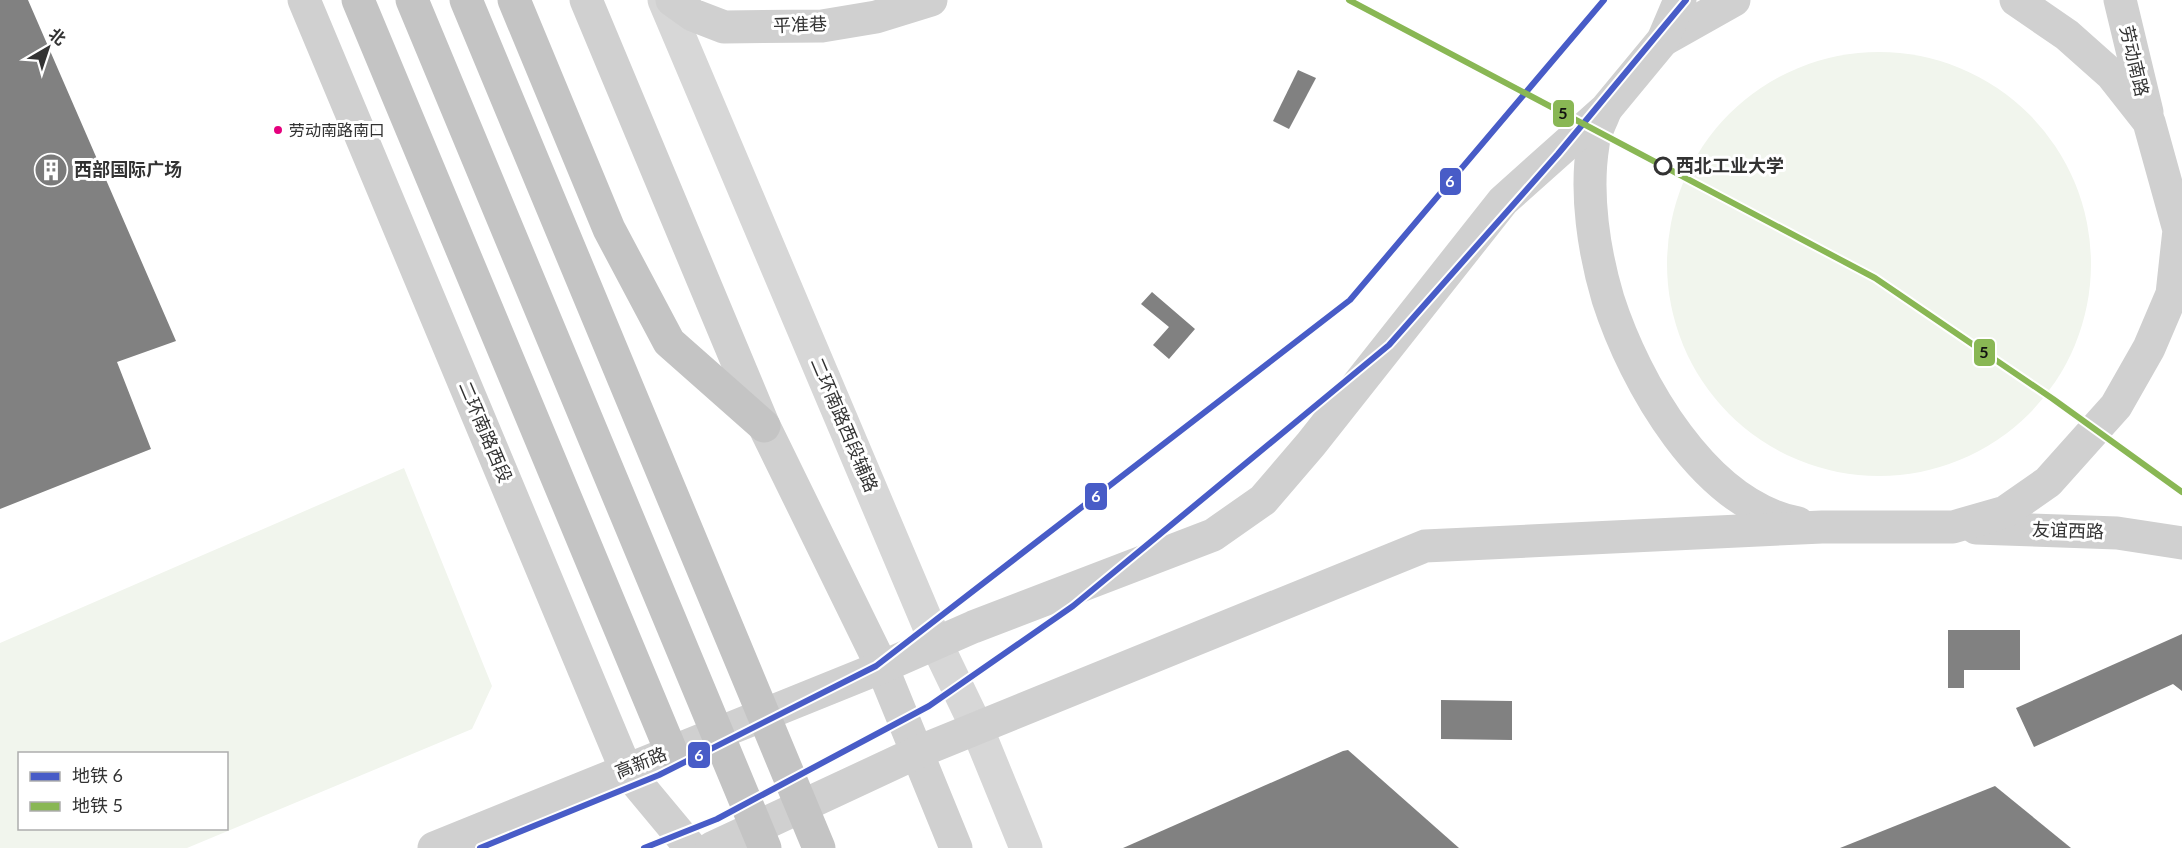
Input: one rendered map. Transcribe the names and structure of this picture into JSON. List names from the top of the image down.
{
  "streets": {
    "main road": [
      "平准巷",
      "劳动南路",
      "二环南路西段",
      "友谊西路",
      "高新路"
    ],
    "street": ["二环南路西段辅路"]
  },
  "crossings": [
    ["二环南路西段辅路", "高新路"],
    ["二环南路西段", "高新路"]
  ],
  "places": {
    "other": ["劳动南路南口", "西北工业大学"],
    "building": ["西部国际广场"]
  },
  "lines": ["metro line 6", "metro line 5"],
  "legend": ["地铁 6", "地铁 5"],
  "north": "top right"
}
